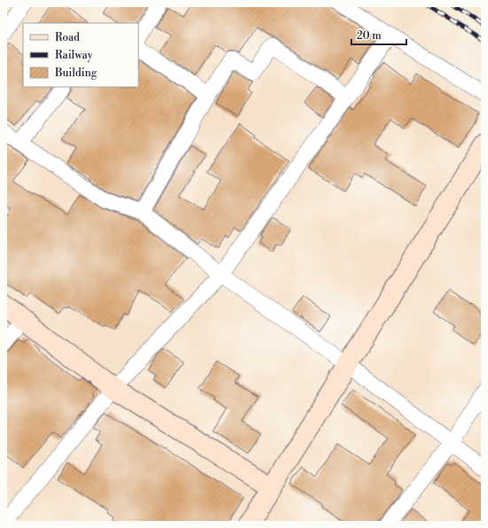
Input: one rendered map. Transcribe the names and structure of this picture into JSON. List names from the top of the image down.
{
  "legend": ["Road", "Railway", "Building"],
  "scale_bar": "20 m"
}
